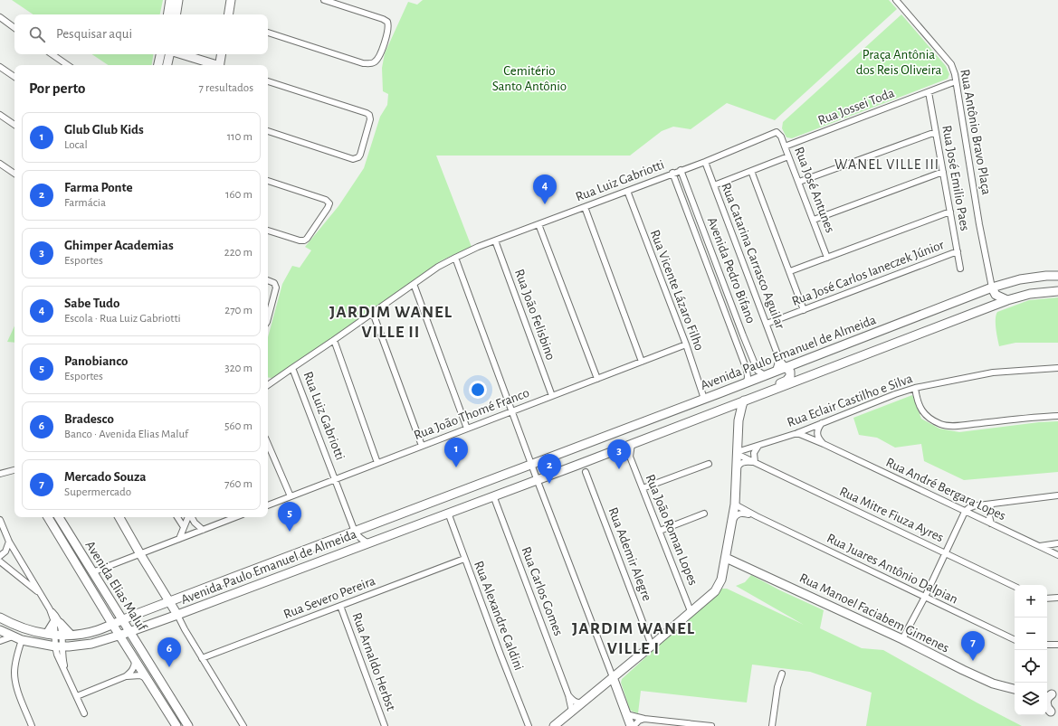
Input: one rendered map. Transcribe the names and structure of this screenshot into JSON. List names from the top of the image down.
{
  "streets": {
    "main road": ["Avenida Paulo Emanuel de Almeida", "Avenida Elias Maluf", "Rua Manoel Faciabem Gimenes"],
    "street": [
      "Rua Jossei Toda",
      "Rua Antônio Bravo Plaça",
      "Rua José Emilio Paes",
      "Rua Luiz Gabriotti",
      "Rua José Antunes",
      "Rua Catarina Carrasco Aguilar",
      "Avenida Pedro Bifano",
      "Rua José Carlos Ianeczek Júnior",
      "Rua Vicente Lázaro Filho",
      "Rua João Felisbino",
      "Rua Eclair Castilho e Silva",
      "Rua João Thomé Franco",
      "Rua André Bergara Lopes",
      "Rua Mitre Fiuza Ayres",
      "Rua João Roman Lopes",
      "Rua Ademir Alegre",
      "Rua Juares Antônio Dalpian",
      "Rua Carlos Gomes",
      "Rua Severo Pereira",
      "Rua Alexandre Caldini",
      "Rua Arnaldo Herbst"
    ]
  },
  "crossings": [
    ["Rua Jossei Toda", "Rua Antônio Bravo Plaça"],
    ["Rua Jossei Toda", "Rua José Emilio Paes"],
    ["Rua Jossei Toda", "Rua José Antunes"],
    ["Rua Antônio Bravo Plaça", "Avenida Paulo Emanuel de Almeida"],
    ["Rua José Emilio Paes", "Rua José Carlos Ianeczek Júnior"],
    ["Rua Luiz Gabriotti", "Rua José Antunes"],
    ["Rua Luiz Gabriotti", "Rua Catarina Carrasco Aguilar"],
    ["Rua Luiz Gabriotti", "Avenida Pedro Bifano"],
    ["Rua Luiz Gabriotti", "Rua Vicente Lázaro Filho"],
    ["Rua Luiz Gabriotti", "Rua João Felisbino"],
    ["Rua Luiz Gabriotti", "Avenida Paulo Emanuel de Almeida"],
    ["Rua Luiz Gabriotti", "Rua João Thomé Franco"],
    ["Rua Catarina Carrasco Aguilar", "Rua José Carlos Ianeczek Júnior"],
    ["Rua Catarina Carrasco Aguilar", "Avenida Paulo Emanuel de Almeida"],
    ["Avenida Pedro Bifano", "Avenida Paulo Emanuel de Almeida"],
    ["Rua Vicente Lázaro Filho", "Avenida Paulo Emanuel de Almeida"],
    ["Rua Vicente Lázaro Filho", "Rua João Thomé Franco"],
    ["Rua João Felisbino", "Rua João Thomé Franco"],
    ["Avenida Paulo Emanuel de Almeida", "Rua João Roman Lopes"],
    ["Avenida Paulo Emanuel de Almeida", "Rua Ademir Alegre"],
    ["Avenida Paulo Emanuel de Almeida", "Avenida Elias Maluf"],
    ["Avenida Paulo Emanuel de Almeida", "Rua Carlos Gomes"],
    ["Avenida Paulo Emanuel de Almeida", "Rua Alexandre Caldini"],
    ["Rua Eclair Castilho e Silva", "Rua André Bergara Lopes"],
    ["Rua Eclair Castilho e Silva", "Rua Mitre Fiuza Ayres"],
    ["Rua Severo Pereira", "Rua Alexandre Caldini"],
    ["Rua Severo Pereira", "Rua Arnaldo Herbst"]
  ],
  "districts": ["WANEL VILLE III", "JARDIM WANEL VILLE II", "JARDIM WANEL VILLE I"],
  "parks": ["Praça Antônia dos Reis Oliveira", "Cemitério Santo Antônio"],
  "page": {
    "search": "Pesquisar aqui",
    "heading": ["Por perto", "7 resultados"],
    "list": [
      {
        "mark": "1",
        "name": "Glub Glub Kids",
        "note": "Local",
        "value": "110 m"
      },
      {
        "mark": "2",
        "name": "Farma Ponte",
        "note": "Farmácia",
        "value": "160 m"
      },
      {
        "mark": "3",
        "name": "Ghimper Academias",
        "note": "Esportes",
        "value": "220 m"
      },
      {
        "mark": "4",
        "name": "Sabe Tudo",
        "note": "Escola · Rua Luiz Gabriotti",
        "value": "270 m"
      },
      {
        "mark": "5",
        "name": "Panobianco",
        "note": "Esportes",
        "value": "320 m"
      },
      {
        "mark": "6",
        "name": "Bradesco",
        "note": "Banco · Avenida Elias Maluf",
        "value": "560 m"
      },
      {
        "mark": "7",
        "name": "Mercado Souza",
        "note": "Supermercado",
        "value": "760 m"
      }
    ],
    "pins": [
      "4",
      "1",
      "3",
      "2",
      "5",
      "7",
      "6"
    ],
    "map_buttons": ["+", "−"]
  }
}
